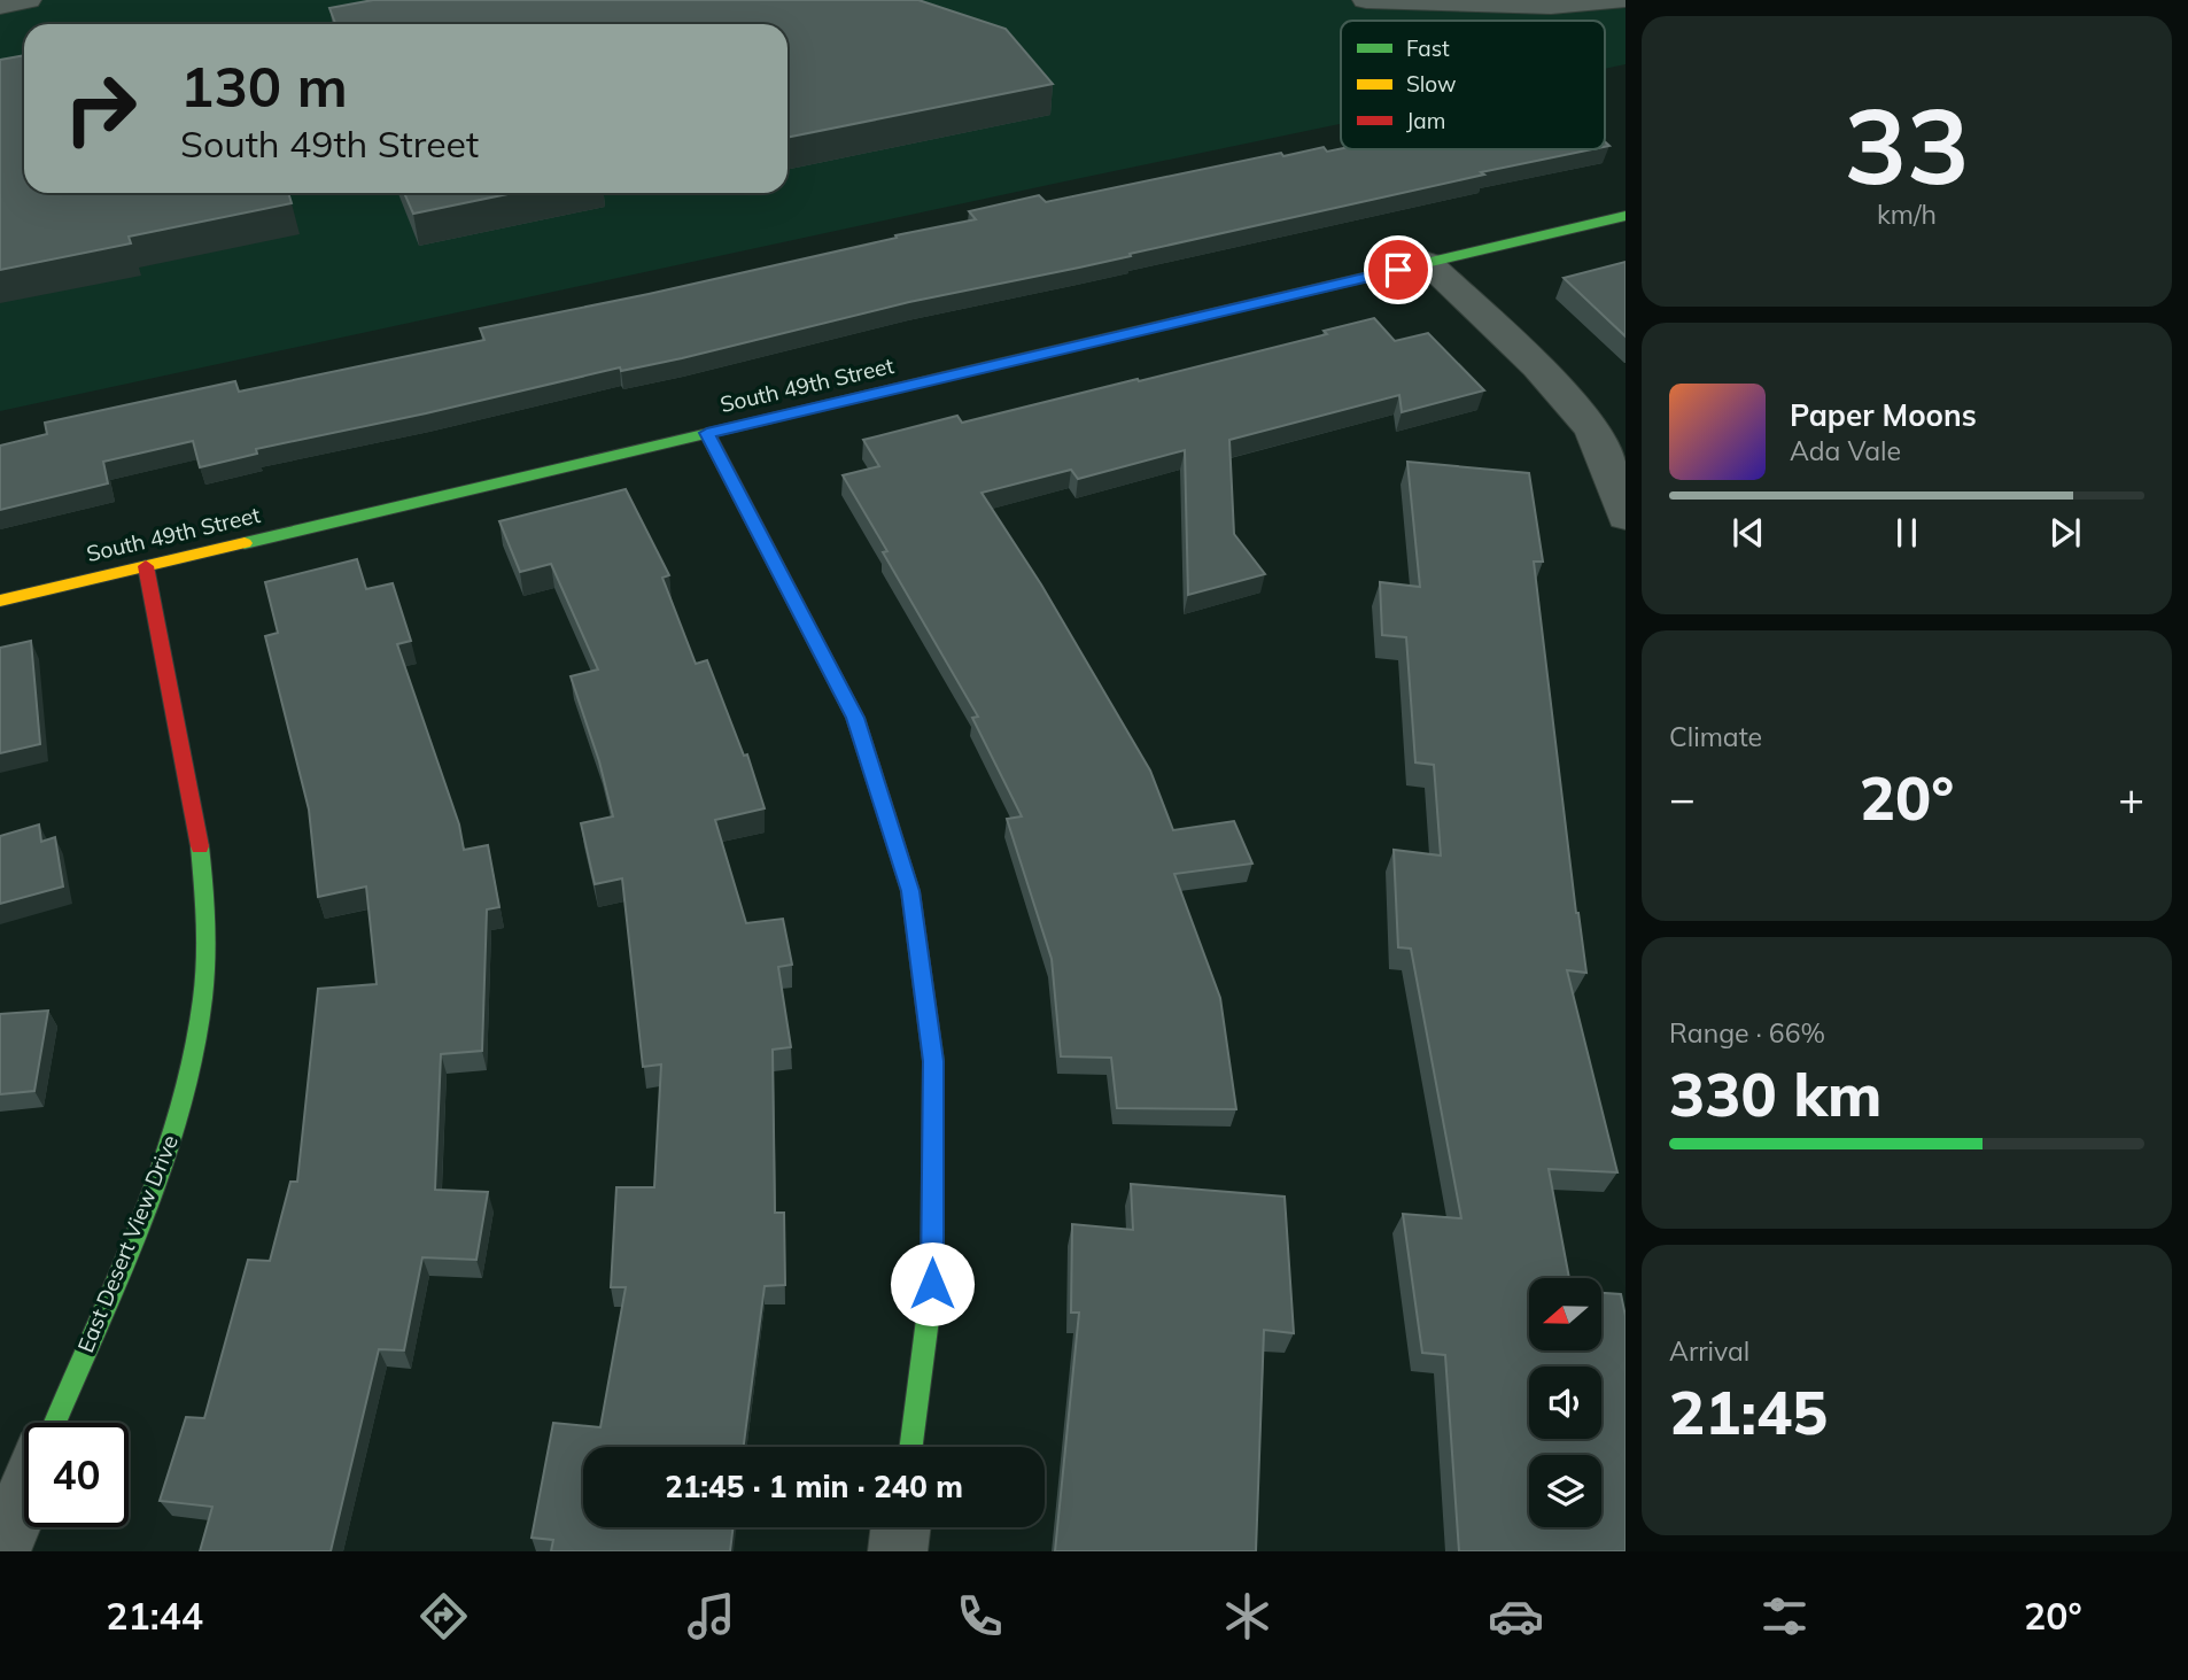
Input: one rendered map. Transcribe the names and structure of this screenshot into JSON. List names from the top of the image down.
{
  "streets": {
    "street": ["South 49th Street", "East Desert View Drive"]
  },
  "crossings": [
    ["South 49th Street", "East Desert View Drive"]
  ],
  "legend": ["Fast", "Slow", "Jam"],
  "north": "left",
  "page": {
    "tile": [
      ["33", "km/h"],
      "Climate",
      ["Range · 66%", "330 km"],
      ["Arrival", "21:45"]
    ],
    "turn": ["130 m", "South 49th Street"],
    "song": ["Paper Moons", "Ada Vale"],
    "heat": ["−", "20°", "+"],
    "limit": "40",
    "trip": "21:45 · 1 min · 240 m",
    "tabs": ["21:44", "20°"]
  }
}
